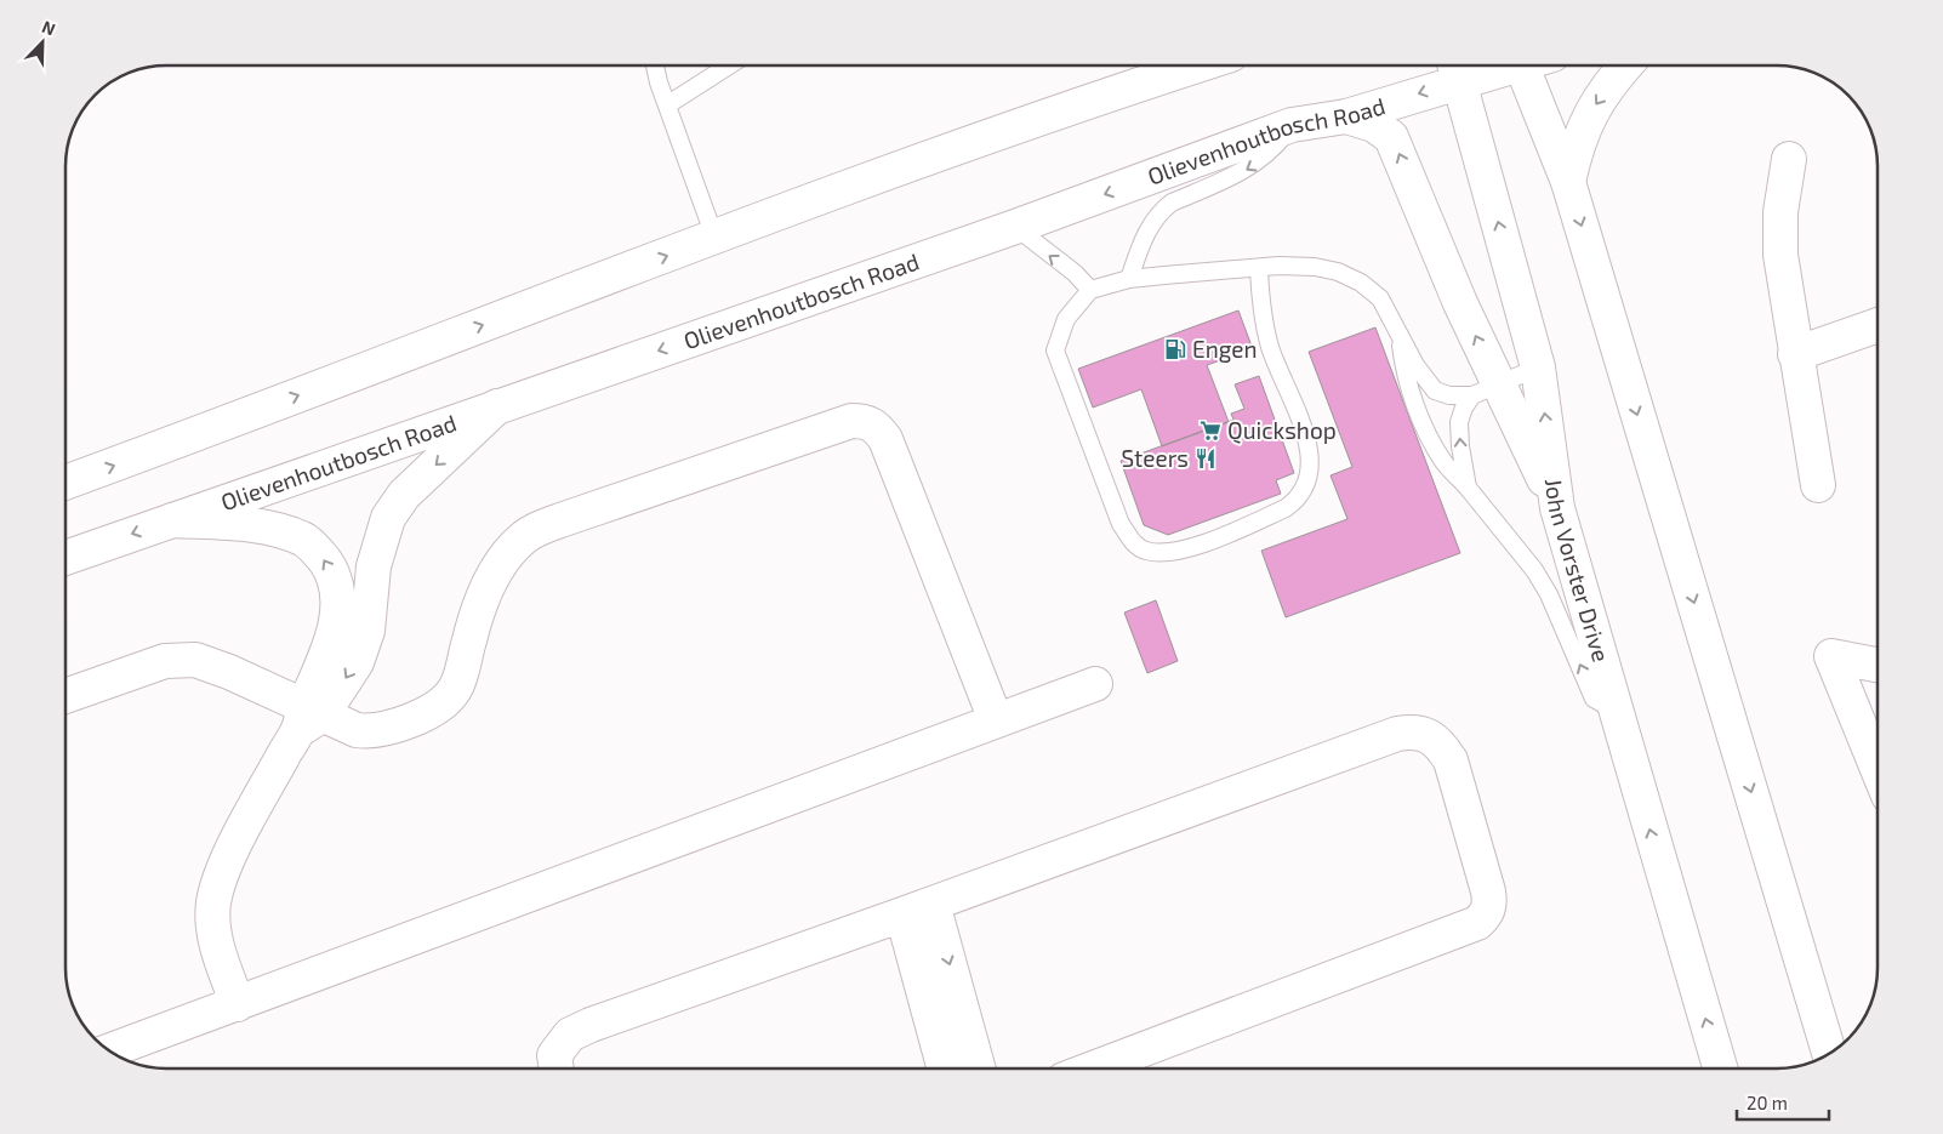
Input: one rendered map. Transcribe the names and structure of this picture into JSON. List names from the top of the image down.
{
  "streets": {
    "street": ["Olievenhoutbosch Road", "John Vorster Drive"]
  },
  "crossings": [
    ["Olievenhoutbosch Road", "John Vorster Drive"]
  ],
  "places": {
    "fuel station": ["Engen"],
    "supermarket": ["Quickshop"],
    "restaurant": ["Steers"]
  },
  "scale_bar": "20 m",
  "north": "top right"
}
